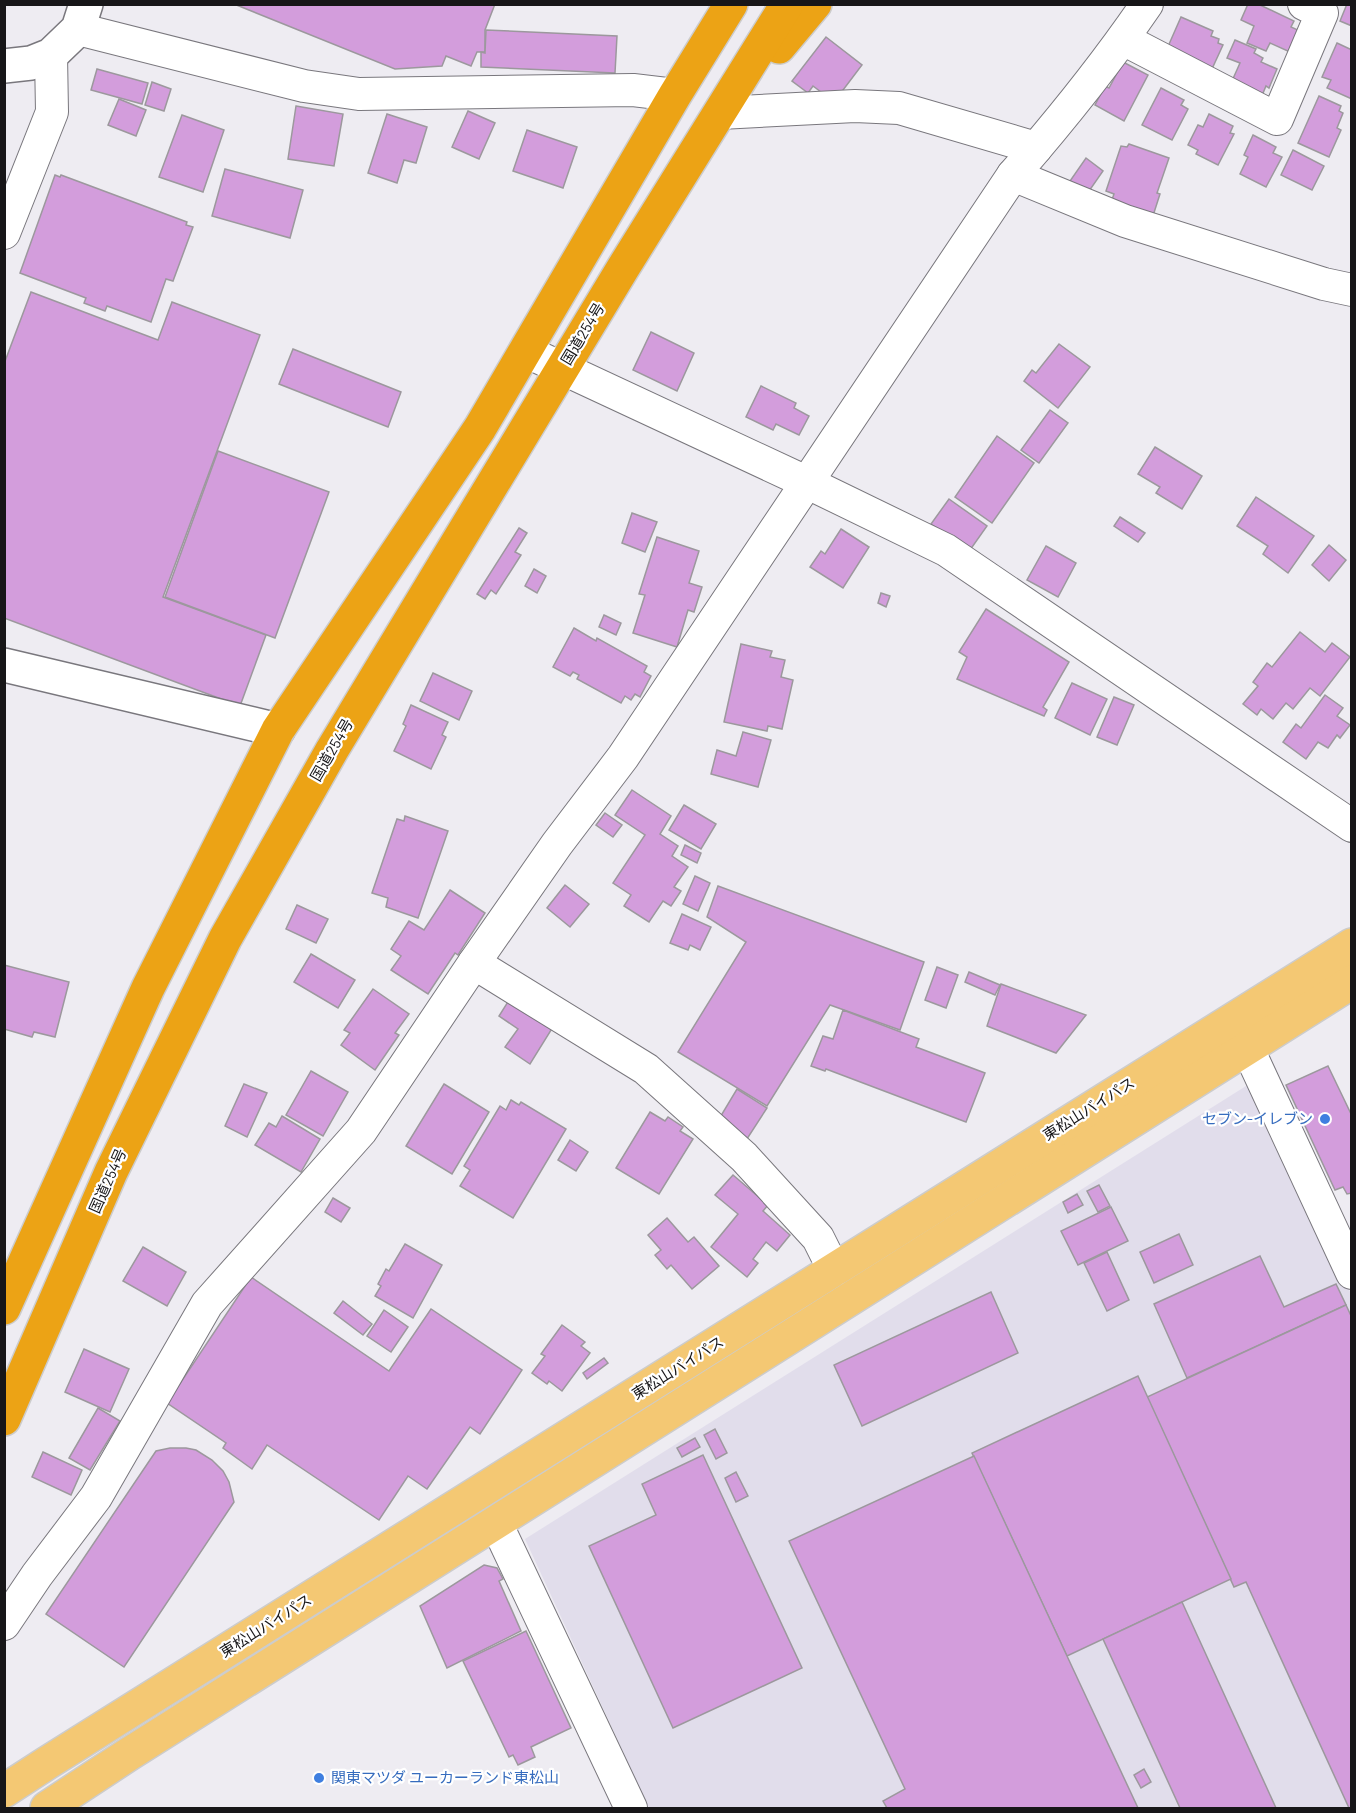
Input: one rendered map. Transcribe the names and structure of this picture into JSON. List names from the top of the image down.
{
  "streets": {
    "highway": ["国道254号"],
    "main road": ["東松山バイパス"]
  },
  "places": ["セブン-イレブン", "関東マツダ ユーカーランド東松山"]
}
